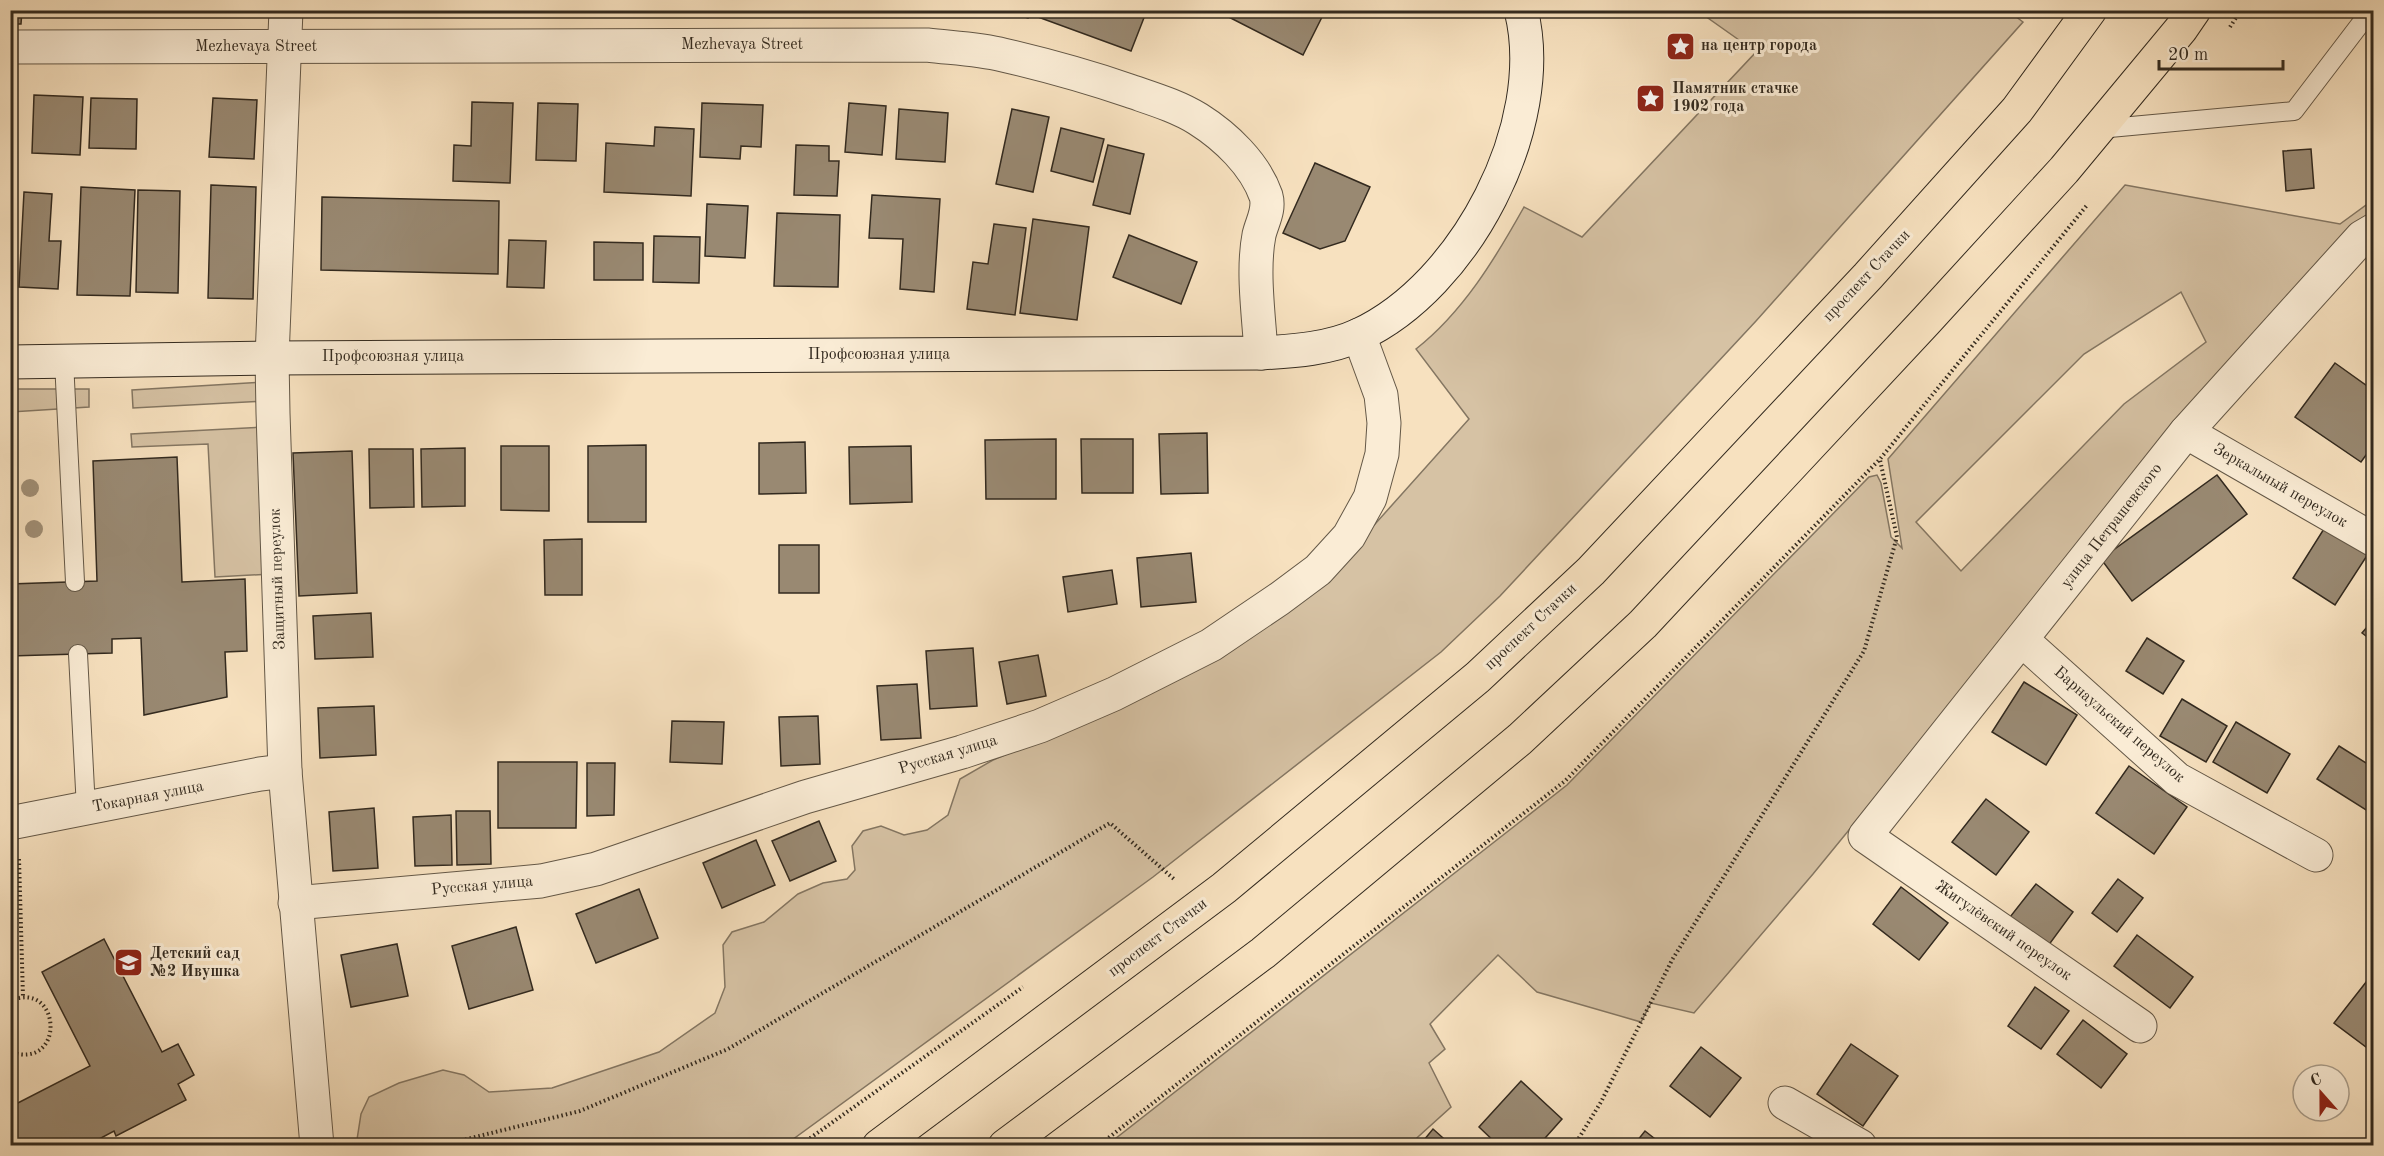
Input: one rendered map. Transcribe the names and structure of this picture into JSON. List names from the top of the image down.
{
  "streets": {
    "main road": ["проспект Стачки"],
    "street": [
      "Mezhevaya Street",
      "Профсоюзная улица",
      "Зеркальный переулок",
      "улица Петрашевского",
      "Защитный переулок",
      "Барнаульский переулок",
      "Русская улица",
      "Токарная улица",
      "Жигулёвский переулок"
    ]
  },
  "crossings": [
    ["Mezhevaya Street", "Профсоюзная улица"],
    ["Mezhevaya Street", "Защитный переулок"],
    ["Профсоюзная улица", "Защитный переулок"],
    ["Профсоюзная улица", "Русская улица"],
    ["Зеркальный переулок", "улица Петрашевского"],
    ["улица Петрашевского", "Барнаульский переулок"],
    ["улица Петрашевского", "Жигулёвский переулок"],
    ["Защитный переулок", "Русская улица"],
    ["Защитный переулок", "Токарная улица"]
  ],
  "places": {
    "place": ["на центр города", "Памятник стачке 1902 года"],
    "school or university": ["Детский сад №2 Ивушка"]
  },
  "scale_bar": "20 m",
  "north": "top"
}
